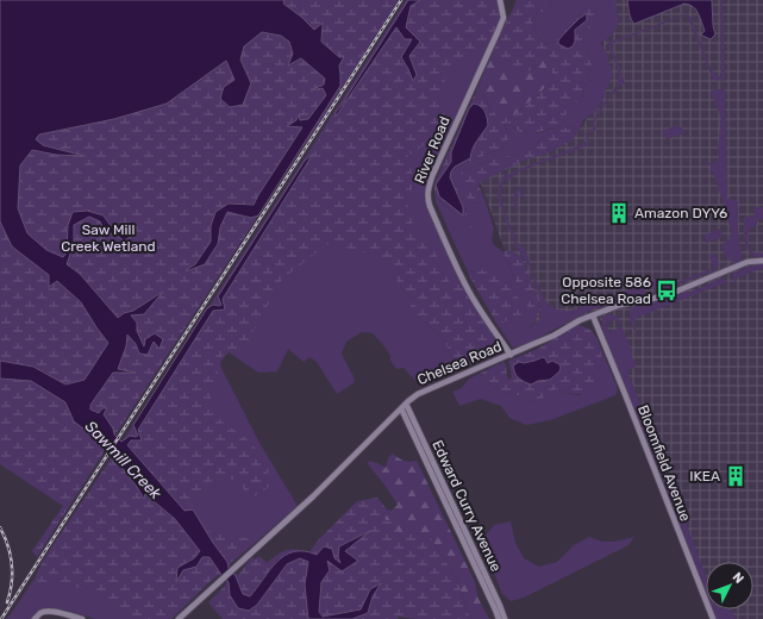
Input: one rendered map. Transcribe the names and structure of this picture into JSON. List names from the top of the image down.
{
  "streets": {
    "street": [
      "River Road",
      "Chelsea Road",
      "Bloomfield Avenue",
      "Edward Curry Avenue"
    ]
  },
  "crossings": [
    ["River Road", "Chelsea Road"],
    ["Chelsea Road", "Bloomfield Avenue"],
    ["Chelsea Road", "Edward Curry Avenue"]
  ],
  "water": ["Sawmill Creek"],
  "parks": ["Saw Mill Creek Wetland"],
  "places": {
    "building": ["Amazon DYY6", "IKEA"],
    "bus stop": ["Opposite 586 Chelsea Road"]
  },
  "north": "top right"
}
